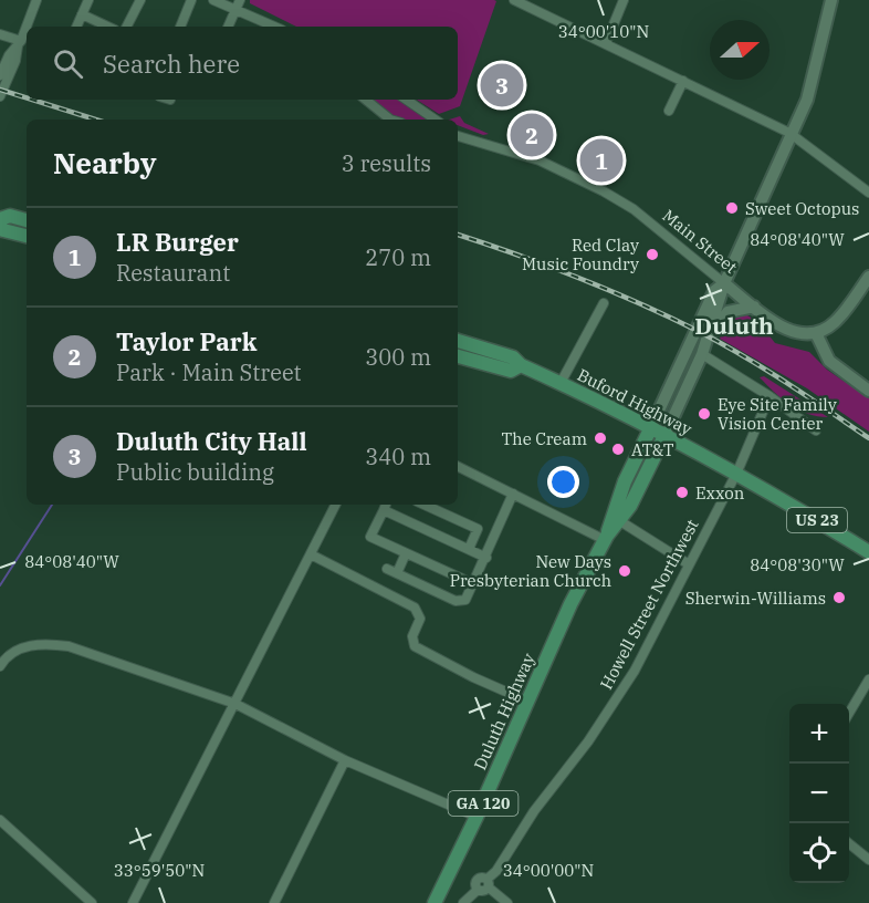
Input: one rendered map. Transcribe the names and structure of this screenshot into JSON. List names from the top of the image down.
{
  "streets": {
    "main road": [
      "Main Street",
      "Buford Highway",
      "US 23",
      "Duluth Highway",
      "GA 120"
    ],
    "street": ["Howell Street Northwest"]
  },
  "crossings": [
    ["Buford Highway", "Howell Street Northwest"],
    ["Buford Highway", "Duluth Highway"]
  ],
  "districts": ["Duluth"],
  "places": [
    "Sweet Octopus",
    "Red Clay Music Foundry",
    "Eye Site Family Vision Center",
    "The Cream",
    "AT&T",
    "Exxon",
    "New Days Presbyterian Church",
    "Sherwin-Williams"
  ],
  "north": "right",
  "page": {
    "search": "Search here",
    "pins": ["3", "2", "1"],
    "heading": ["Nearby", "3 results"],
    "list": [
      {
        "mark": "1",
        "name": "LR Burger",
        "note": "Restaurant",
        "value": "270 m"
      },
      {
        "mark": "2",
        "name": "Taylor Park",
        "note": "Park · Main Street",
        "value": "300 m"
      },
      {
        "mark": "3",
        "name": "Duluth City Hall",
        "note": "Public building",
        "value": "340 m"
      }
    ],
    "map_buttons": ["+", "−"]
  },
  "coordinates": [
    "34°00'10\"N",
    "84°08'40\"W",
    "84°08'30\"W",
    "33°59'50\"N",
    "34°00'00\"N"
  ]
}
